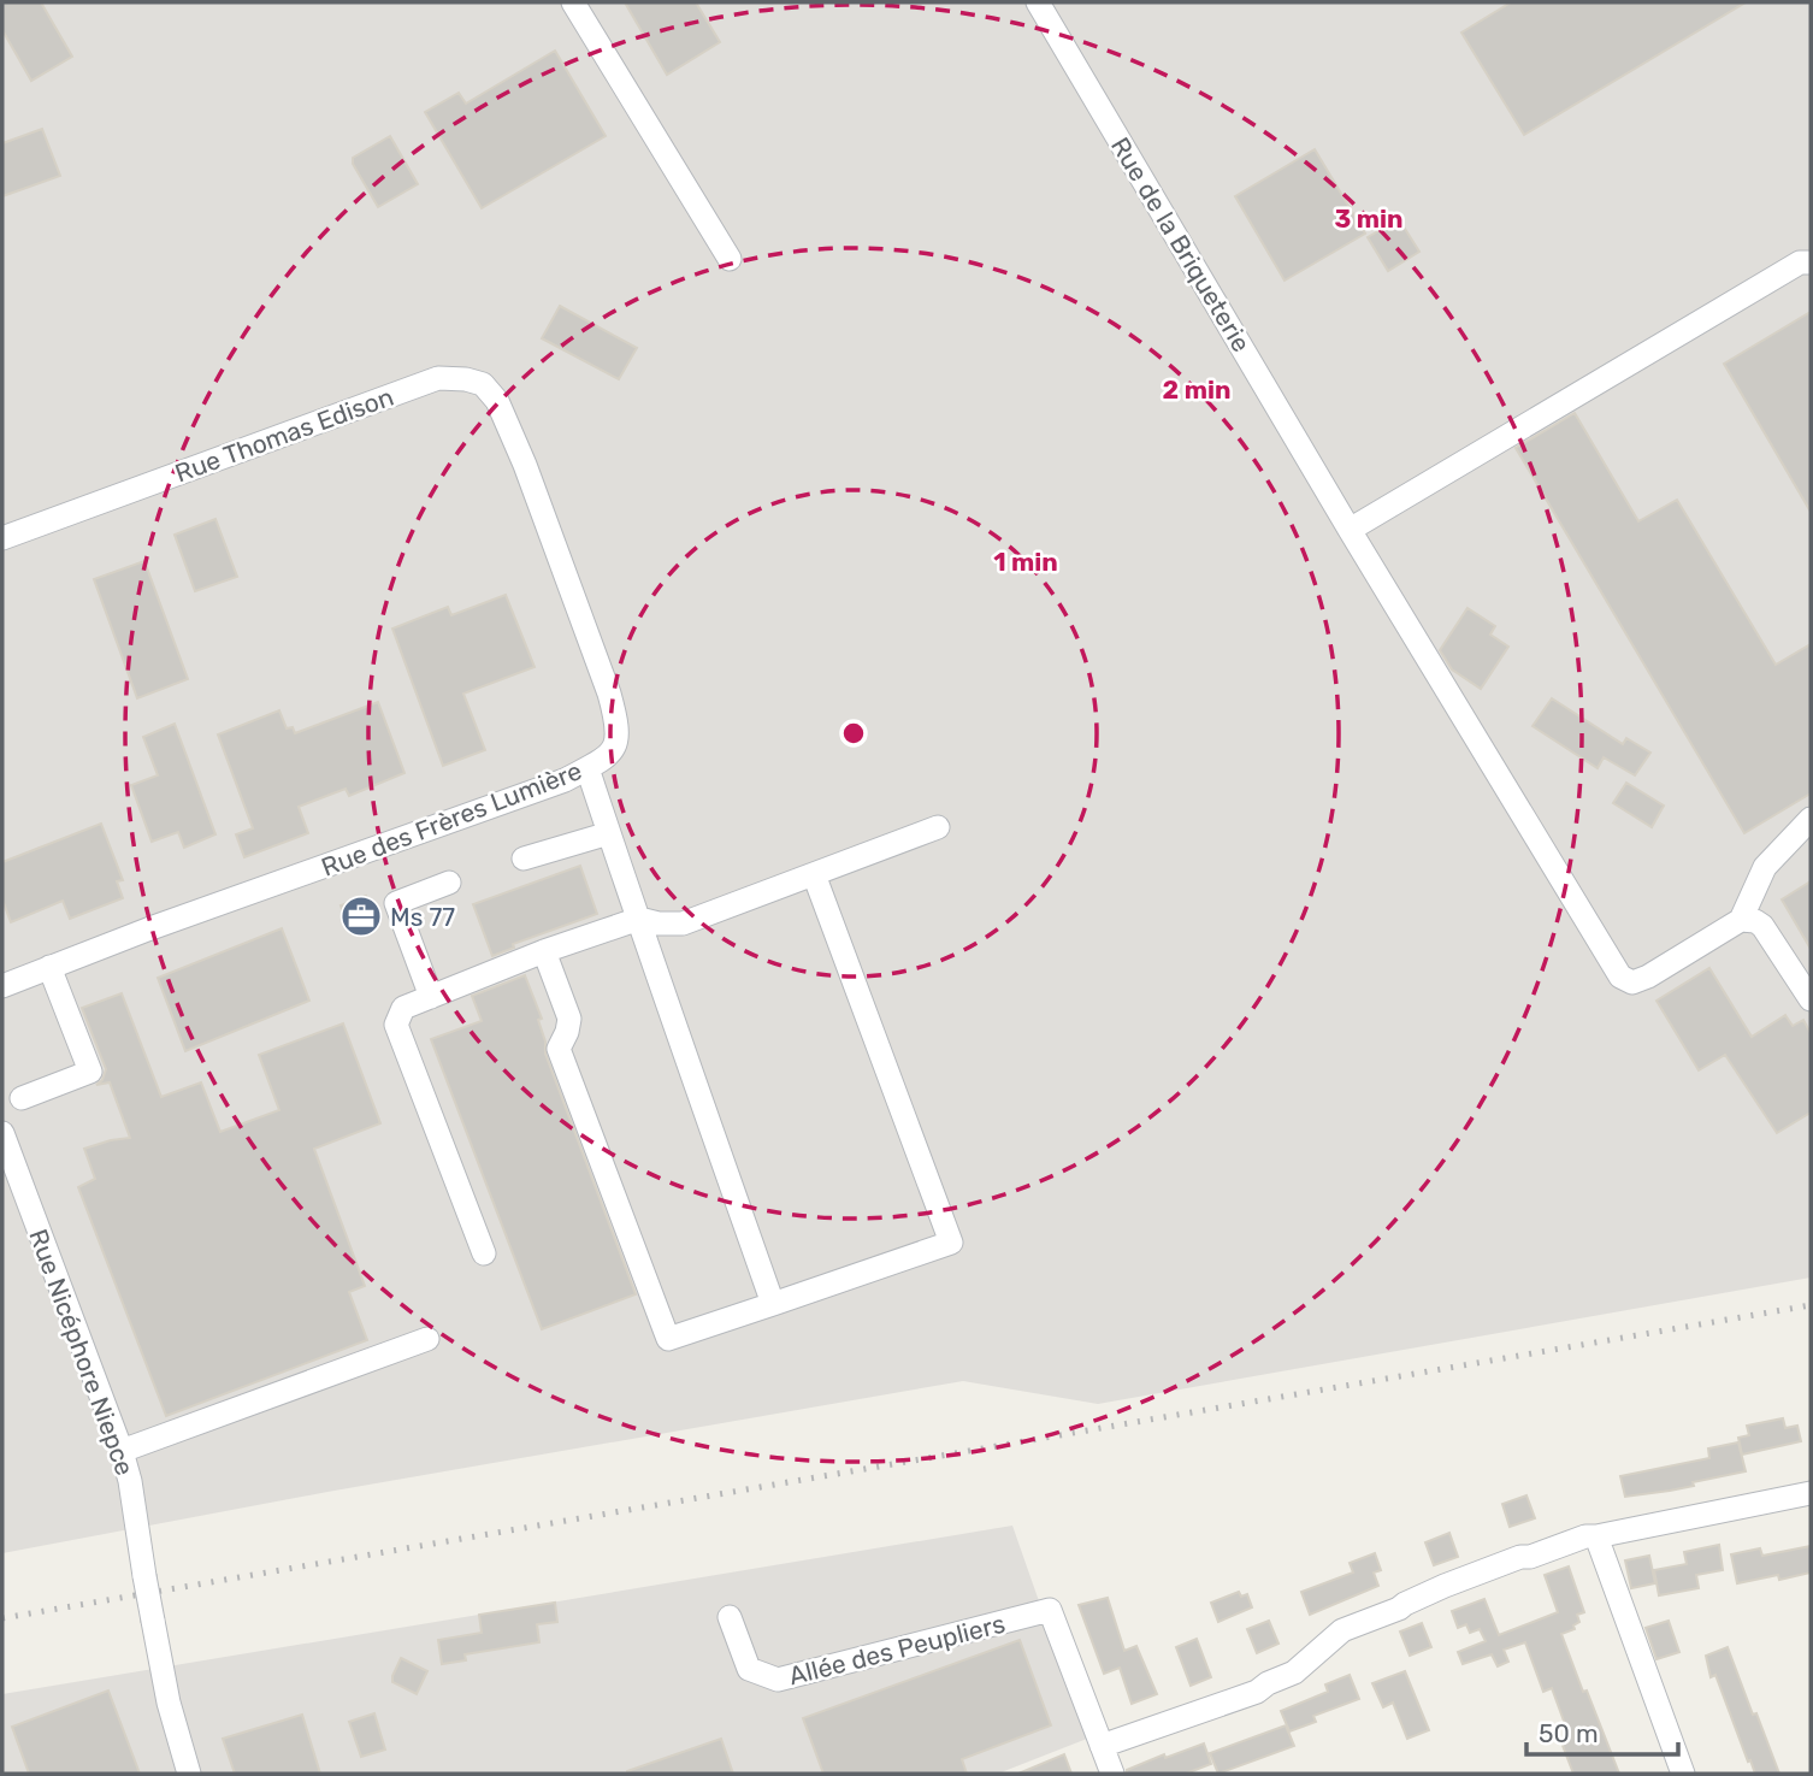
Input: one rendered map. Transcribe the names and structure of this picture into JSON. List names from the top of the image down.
{
  "streets": {
    "street": [
      "Rue de la Briqueterie",
      "Rue Thomas Edison",
      "Rue des Frères Lumière",
      "Rue Nicéphore Niepce",
      "Allée des Peupliers"
    ]
  },
  "crossings": [
    ["Rue Thomas Edison", "Rue des Frères Lumière"]
  ],
  "places": {
    "office": ["Ms 77"]
  },
  "scale_bar": "50 m",
  "rings": ["3 min", "2 min", "1 min"]
}
